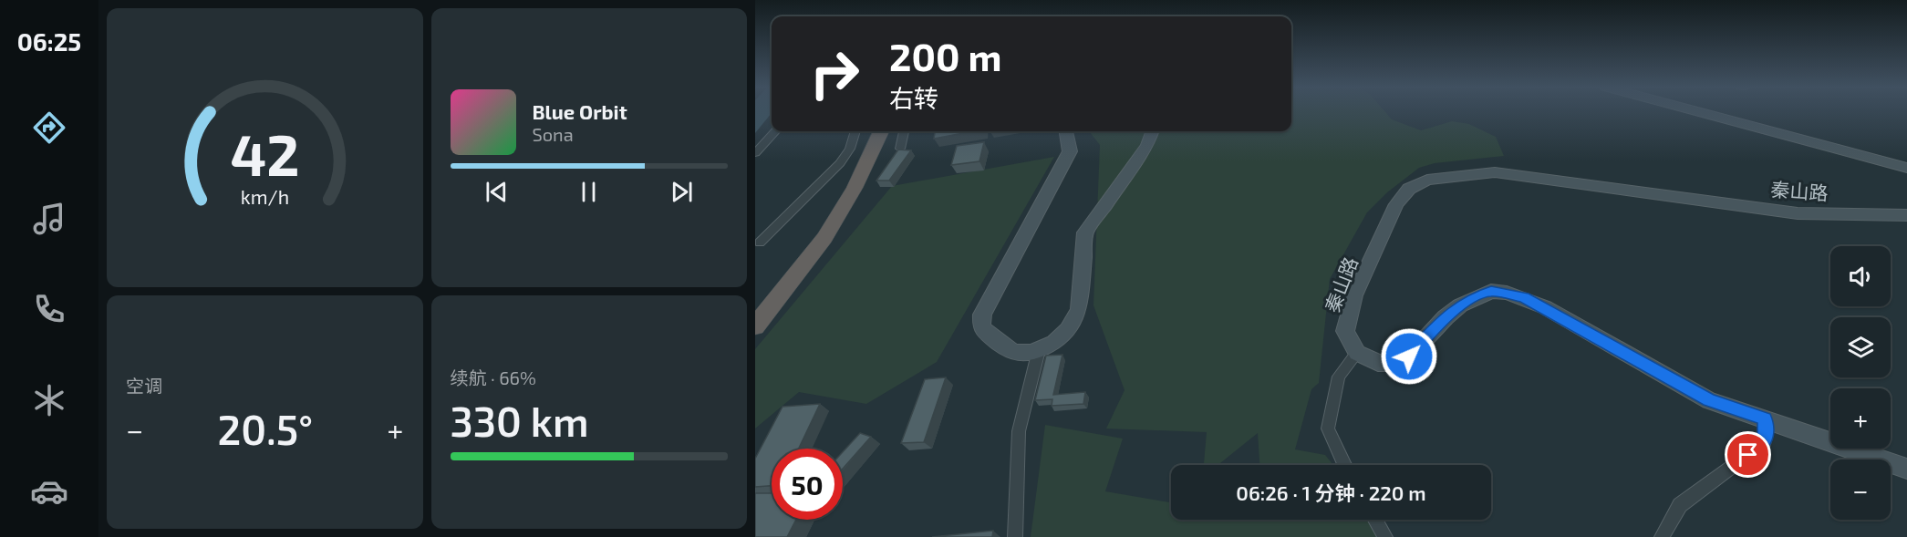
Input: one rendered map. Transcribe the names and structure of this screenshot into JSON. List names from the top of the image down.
{
  "streets": {
    "main road": ["秦山路"]
  },
  "page": {
    "tabs": "06:25",
    "turn": ["200 m", "右转"],
    "song": ["Blue Orbit", "Sona"],
    "map_buttons": ["+", "−"],
    "tile": [
      "空调",
      ["续航 · 66%", "330 km"]
    ],
    "heat": ["−", "20.5°", "+"],
    "limit": "50",
    "trip": "06:26 · 1 分钟 · 220 m",
    "gauge": ["42", "km/h"]
  }
}
